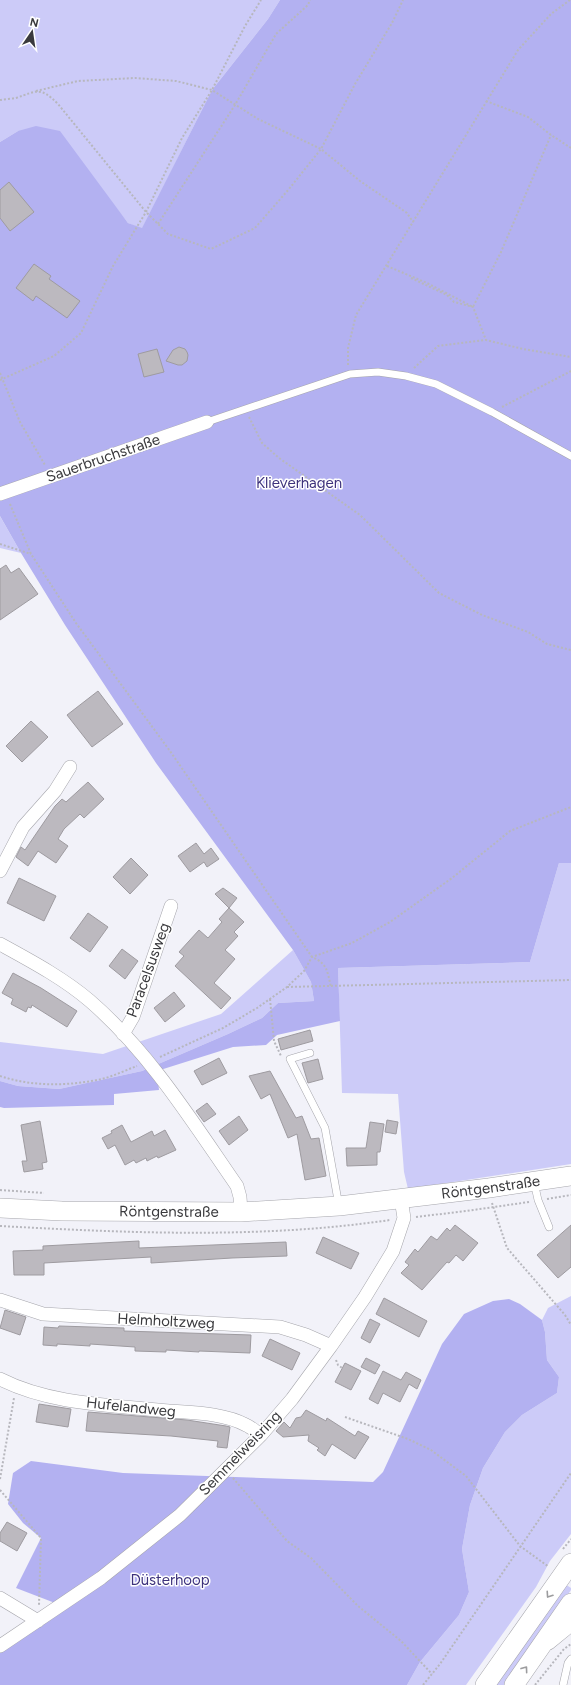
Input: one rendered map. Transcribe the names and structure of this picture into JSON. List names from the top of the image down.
{
  "streets": {
    "street": [
      "Sauerbruchstraße",
      "Paracelsusweg",
      "Röntgenstraße",
      "Helmholtzweg",
      "Hufelandweg",
      "Semmelweisring"
    ]
  },
  "crossings": [
    ["Röntgenstraße", "Semmelweisring"],
    ["Helmholtzweg", "Semmelweisring"],
    ["Hufelandweg", "Semmelweisring"]
  ],
  "parks": ["Klieverhagen", "Düsterhoop"],
  "north": "top"
}
